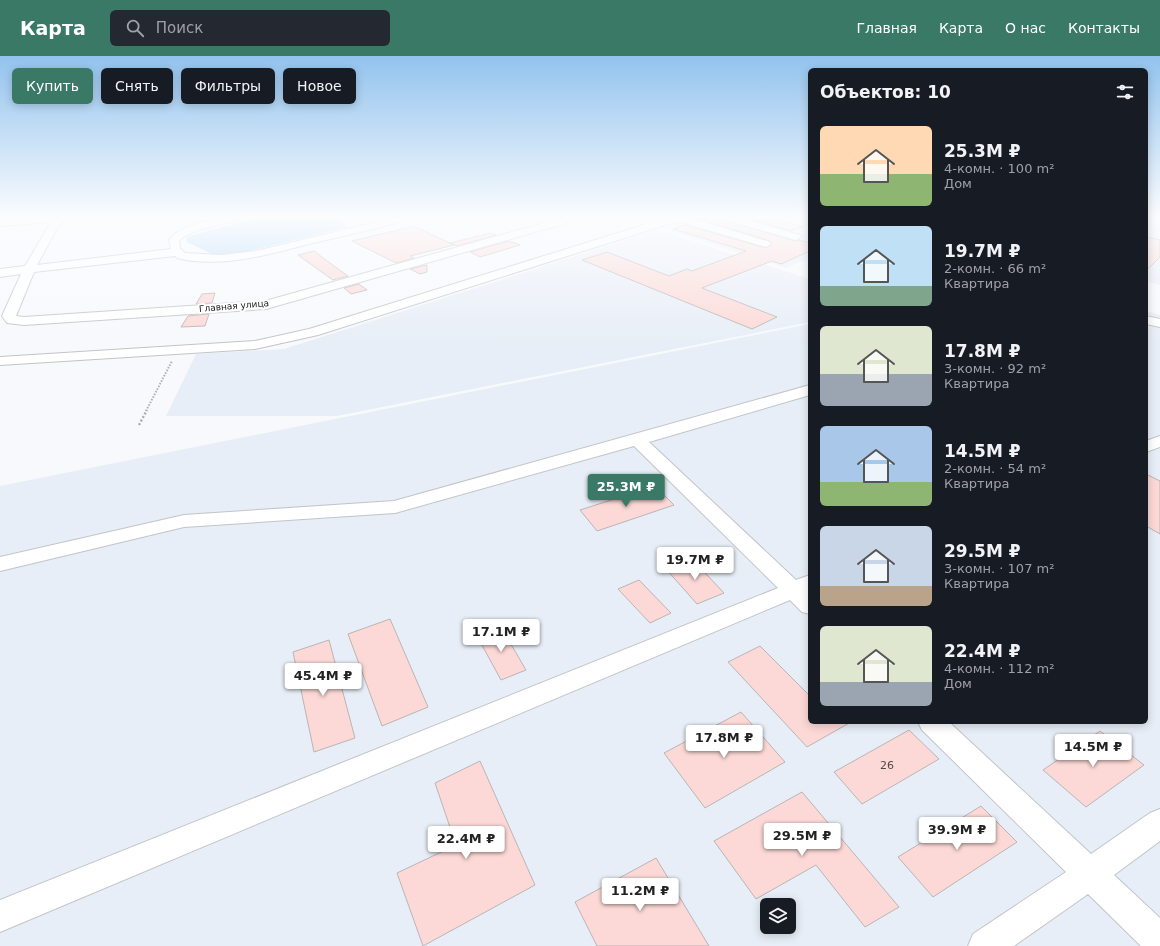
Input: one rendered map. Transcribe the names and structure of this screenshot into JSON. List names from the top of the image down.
{
  "streets": {
    "street": ["Главная улица"]
  },
  "house_numbers": ["26"],
  "page": {
    "header": "Карта",
    "search": "Поиск",
    "nav": [
      "Главная",
      "Карта",
      "О нас",
      "Контакты"
    ],
    "chip": [
      "Купить",
      "Снять",
      "Фильтры",
      "Новое"
    ],
    "heading": "Объектов: 10",
    "list": [
      {
        "name": "25.3M ₽",
        "note": "4-комн. · 100 m² · Дом"
      },
      {
        "name": "19.7M ₽",
        "note": "2-комн. · 66 m² · Квартира"
      },
      {
        "name": "17.8M ₽",
        "note": "3-комн. · 92 m² · Квартира"
      },
      {
        "name": "14.5M ₽",
        "note": "2-комн. · 54 m² · Квартира"
      },
      {
        "name": "29.5M ₽",
        "note": "3-комн. · 107 m² · Квартира"
      },
      {
        "name": "22.4M ₽",
        "note": "4-комн. · 112 m² · Дом"
      }
    ],
    "price": [
      "25.3M ₽",
      "19.7M ₽",
      "17.1M ₽",
      "45.4M ₽",
      "17.8M ₽",
      "14.5M ₽",
      "39.9M ₽",
      "29.5M ₽",
      "22.4M ₽",
      "11.2M ₽"
    ]
  }
}
